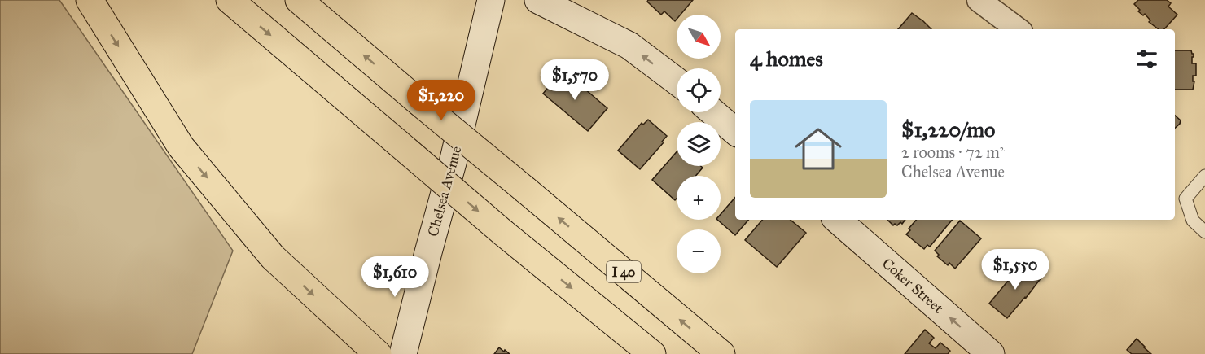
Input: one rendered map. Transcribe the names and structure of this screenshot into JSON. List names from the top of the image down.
{
  "streets": {
    "highway": ["I 40"],
    "main road": ["Chelsea Avenue", "Coker Street"]
  },
  "one_way": ["Coker Street"],
  "north": "bottom right",
  "page": {
    "map_buttons": ["+", "−"],
    "heading": "4 homes",
    "price": [
      "$1,570",
      "$1,220",
      "$1,550",
      "$1,610"
    ],
    "list": [
      {
        "name": "$1,220/mo",
        "note": "2 rooms · 72 m² · Chelsea Avenue"
      }
    ]
  }
}
